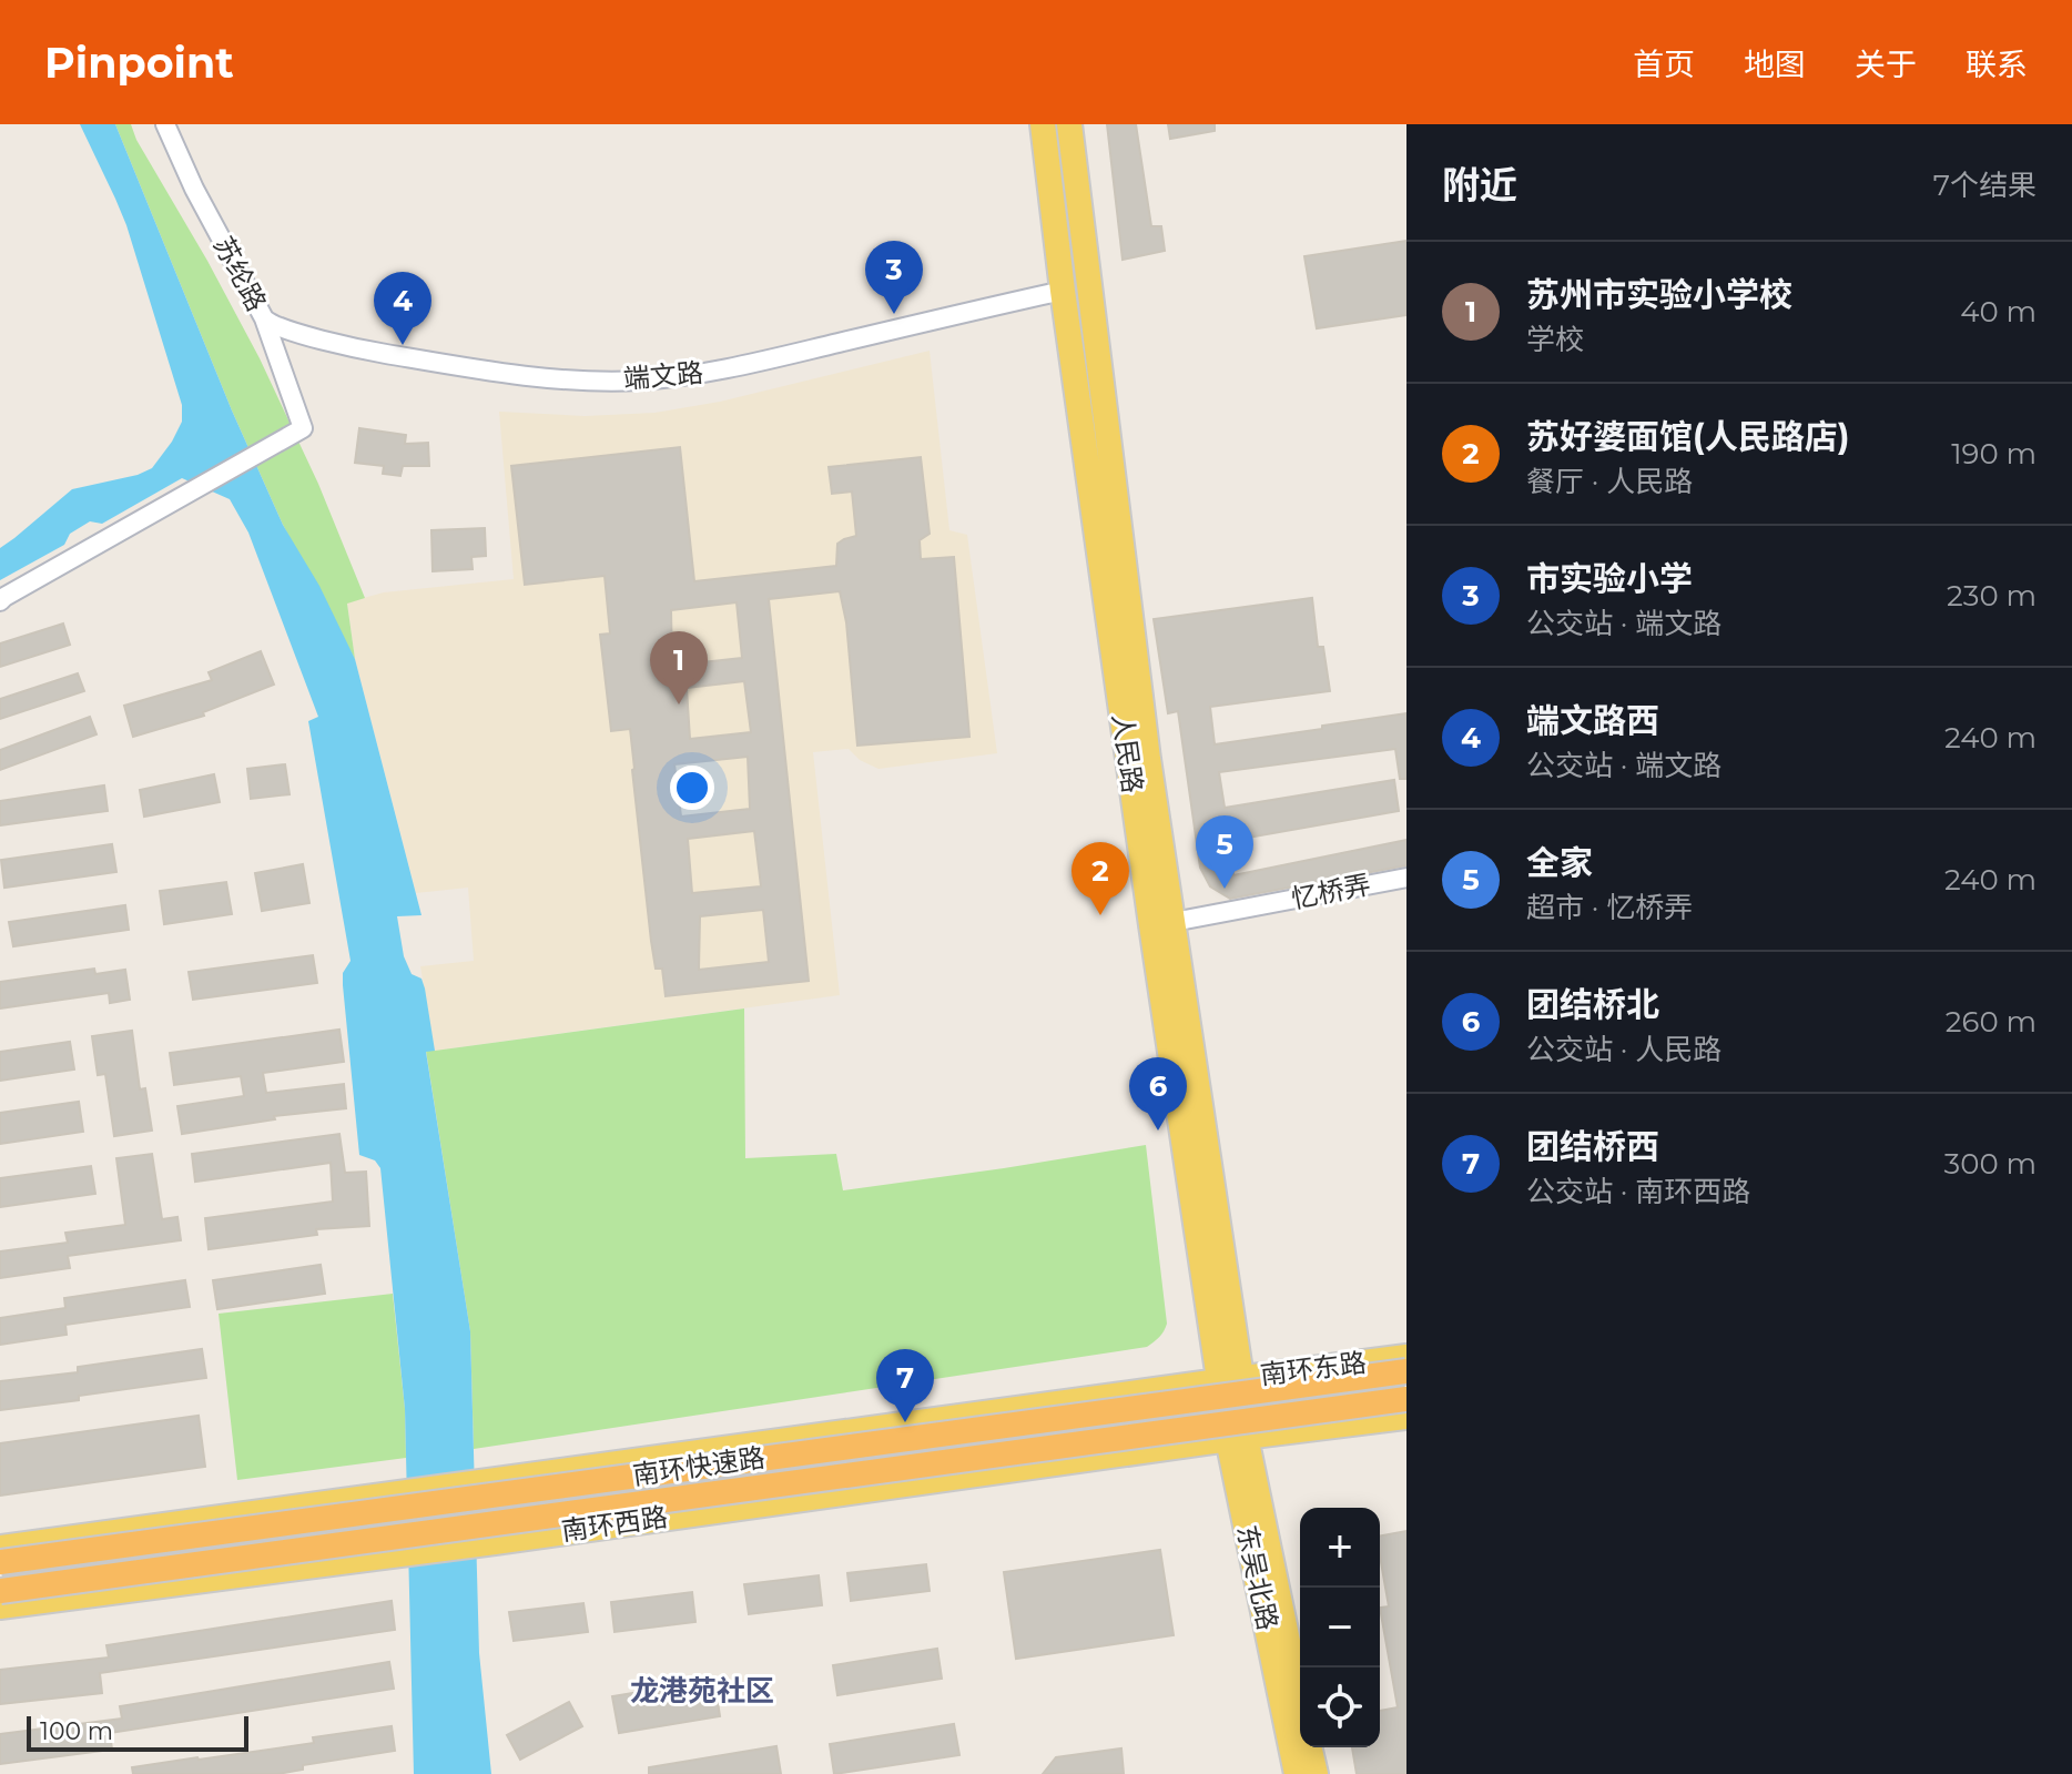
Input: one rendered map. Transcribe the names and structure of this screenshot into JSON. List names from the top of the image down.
{
  "streets": {
    "highway": ["南环快速路"],
    "main road": [
      "人民路",
      "南环东路",
      "南环西路",
      "东吴北路"
    ],
    "street": ["苏纶路", "端文路", "忆桥弄"]
  },
  "crossings": [
    ["苏纶路", "端文路"],
    ["端文路", "人民路"],
    ["人民路", "忆桥弄"],
    ["人民路", "南环东路"],
    ["人民路", "东吴北路"],
    ["南环东路", "东吴北路"],
    ["南环西路", "东吴北路"]
  ],
  "districts": ["龙港苑社区"],
  "scale_bar": "100 m",
  "page": {
    "header": "Pinpoint",
    "nav": [
      "首页",
      "地图",
      "关于",
      "联系"
    ],
    "heading": ["附近", "7个结果"],
    "list": [
      {
        "mark": "1",
        "name": "苏州市实验小学校",
        "note": "学校",
        "value": "40 m"
      },
      {
        "mark": "2",
        "name": "苏好婆面馆(人民路店)",
        "note": "餐厅 · 人民路",
        "value": "190 m"
      },
      {
        "mark": "3",
        "name": "市实验小学",
        "note": "公交站 · 端文路",
        "value": "230 m"
      },
      {
        "mark": "4",
        "name": "端文路西",
        "note": "公交站 · 端文路",
        "value": "240 m"
      },
      {
        "mark": "5",
        "name": "全家",
        "note": "超市 · 忆桥弄",
        "value": "240 m"
      },
      {
        "mark": "6",
        "name": "团结桥北",
        "note": "公交站 · 人民路",
        "value": "260 m"
      },
      {
        "mark": "7",
        "name": "团结桥西",
        "note": "公交站 · 南环西路",
        "value": "300 m"
      }
    ],
    "pins": [
      "3",
      "4",
      "1",
      "5",
      "2",
      "6",
      "7"
    ],
    "map_buttons": ["+", "−"],
    "scale": "100 m"
  }
}
